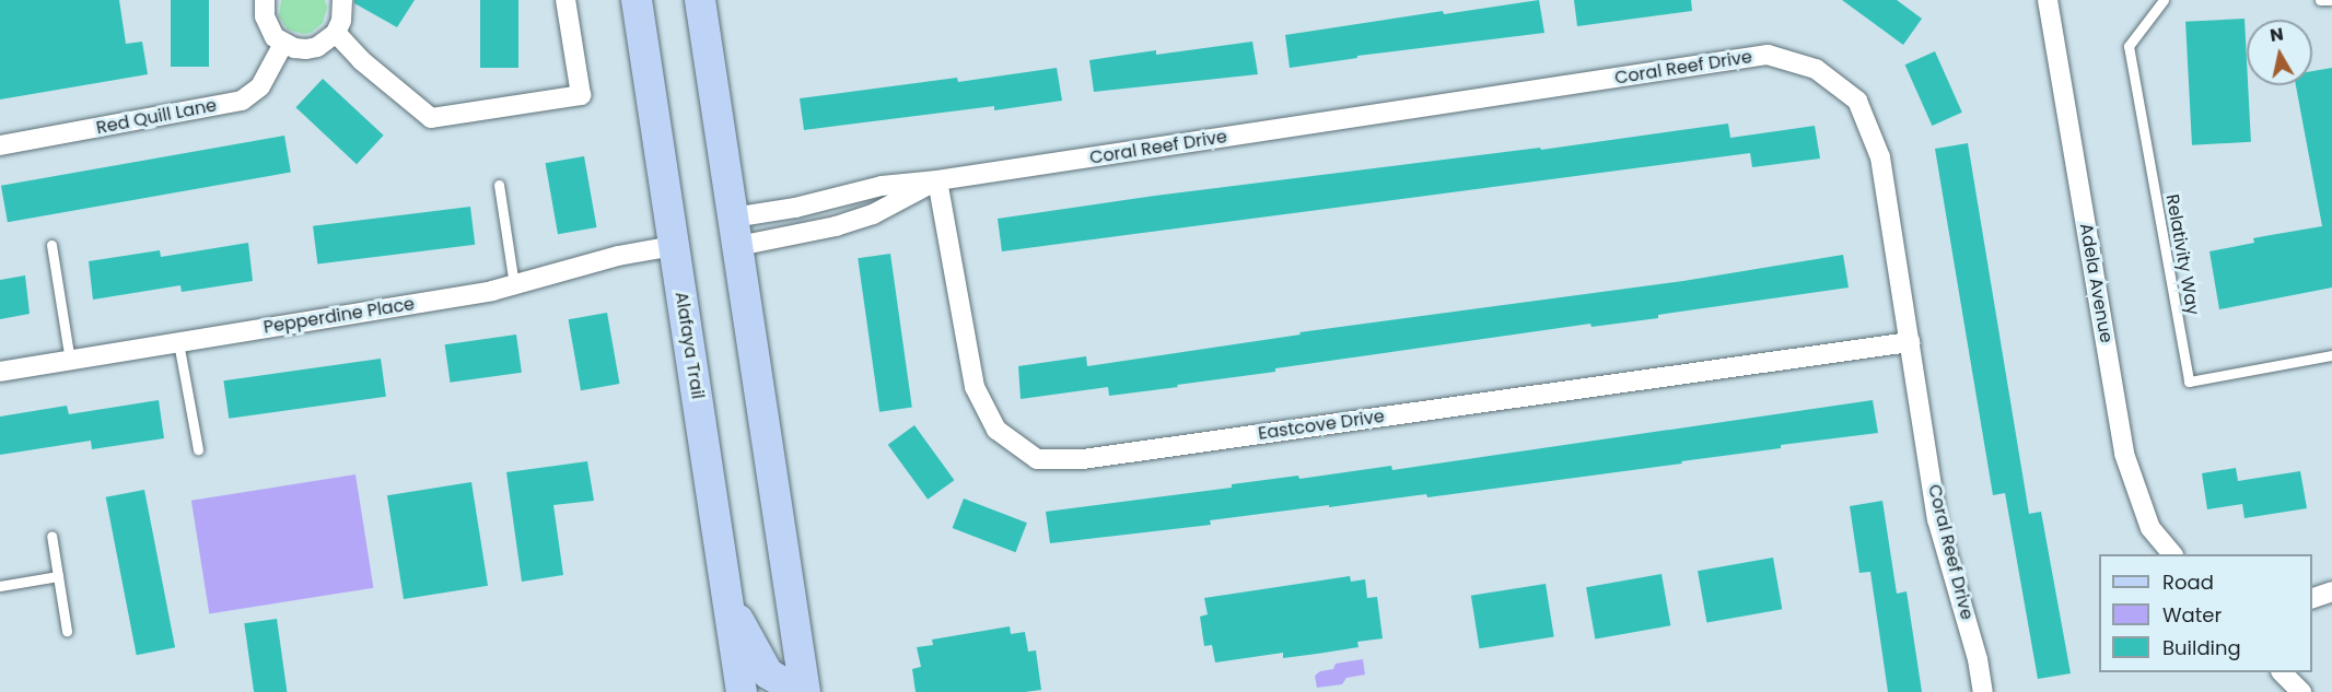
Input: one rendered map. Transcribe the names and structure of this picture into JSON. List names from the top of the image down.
{
  "streets": {
    "main road": ["Alafaya Trail"],
    "street": [
      "Coral Reef Drive",
      "Red Quill Lane",
      "Adela Avenue",
      "Pepperdine Place",
      "Eastcove Drive"
    ],
    "lane": ["Relativity Way"]
  },
  "crossings": [
    ["Coral Reef Drive", "Eastcove Drive"],
    ["Pepperdine Place", "Alafaya Trail"]
  ],
  "legend": ["Road", "Water", "Building"],
  "north": "top"
}
